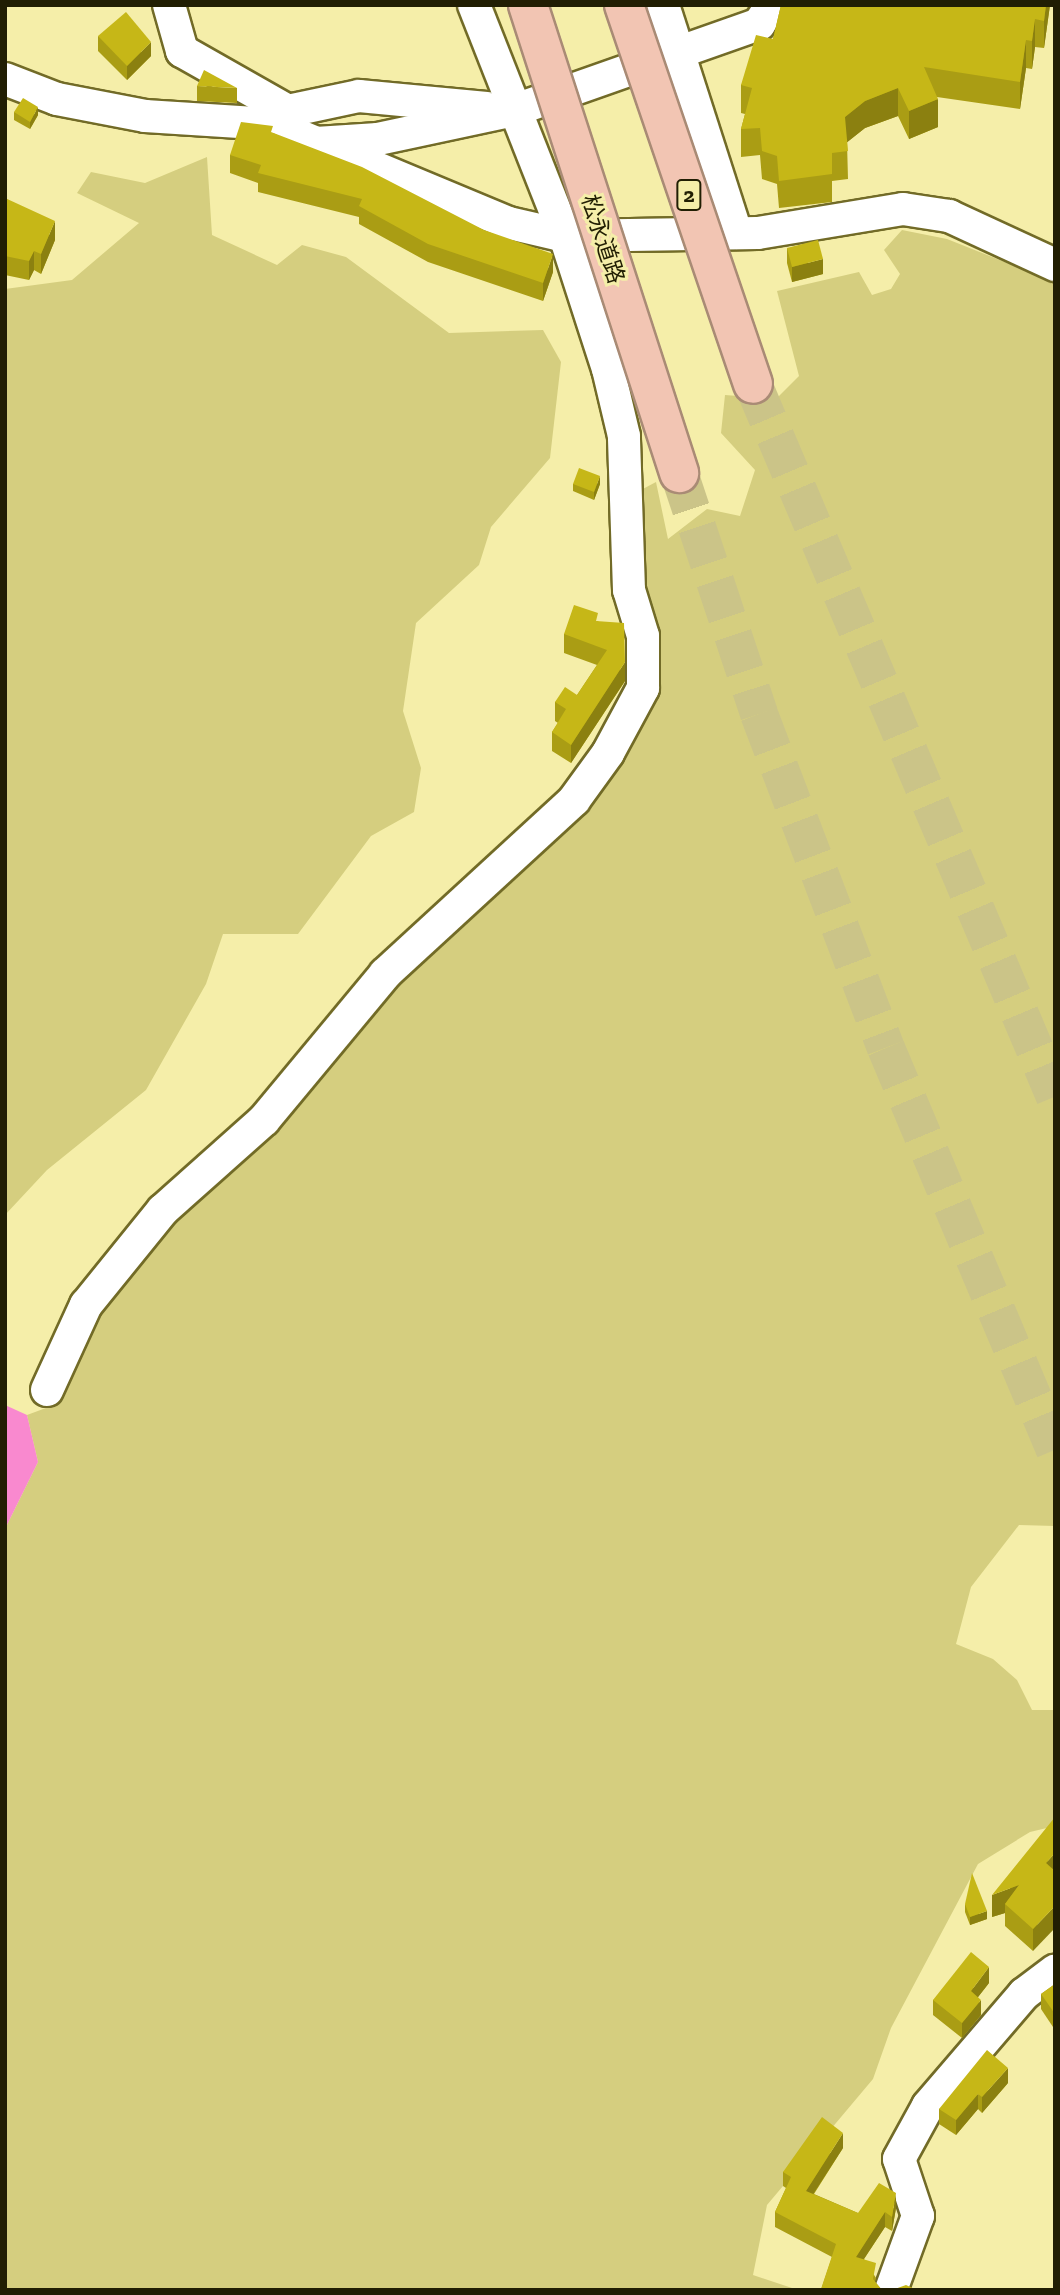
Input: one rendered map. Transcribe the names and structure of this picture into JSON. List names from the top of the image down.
{
  "streets": {
    "highway": ["2", "松永道路"]
  }
}
